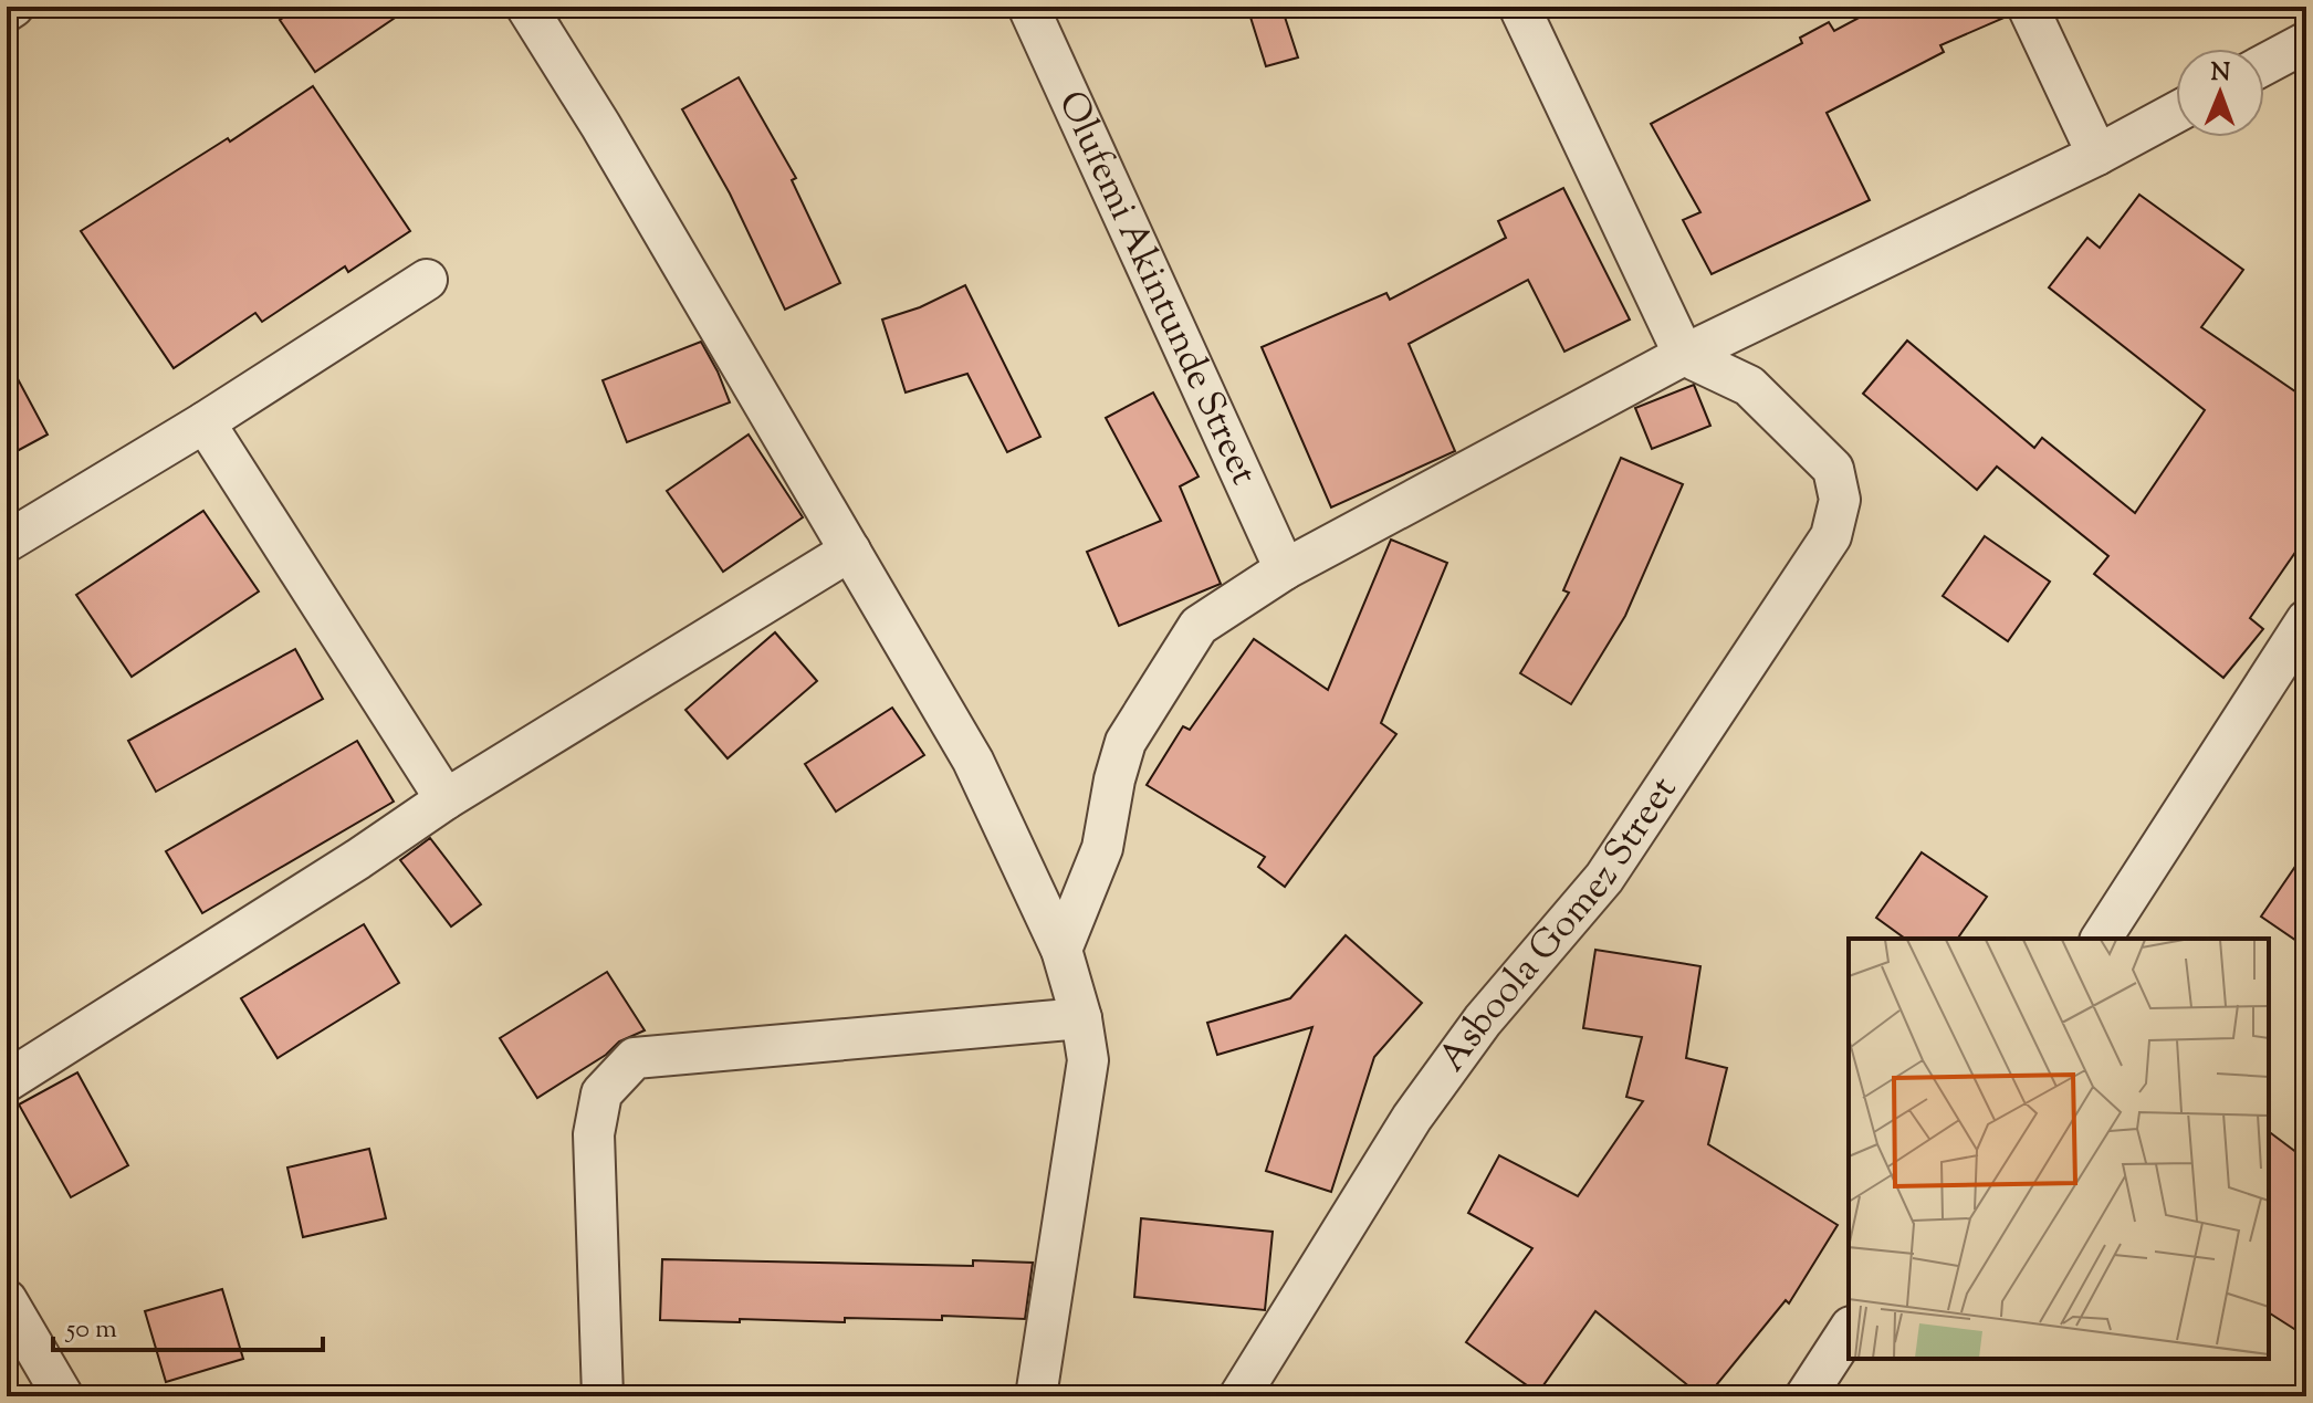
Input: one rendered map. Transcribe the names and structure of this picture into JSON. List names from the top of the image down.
{
  "streets": {
    "street": ["Olufemi Akintunde Street", "Asboola Gomez Street"]
  },
  "scale_bar": "50 m",
  "north": "top"
}
